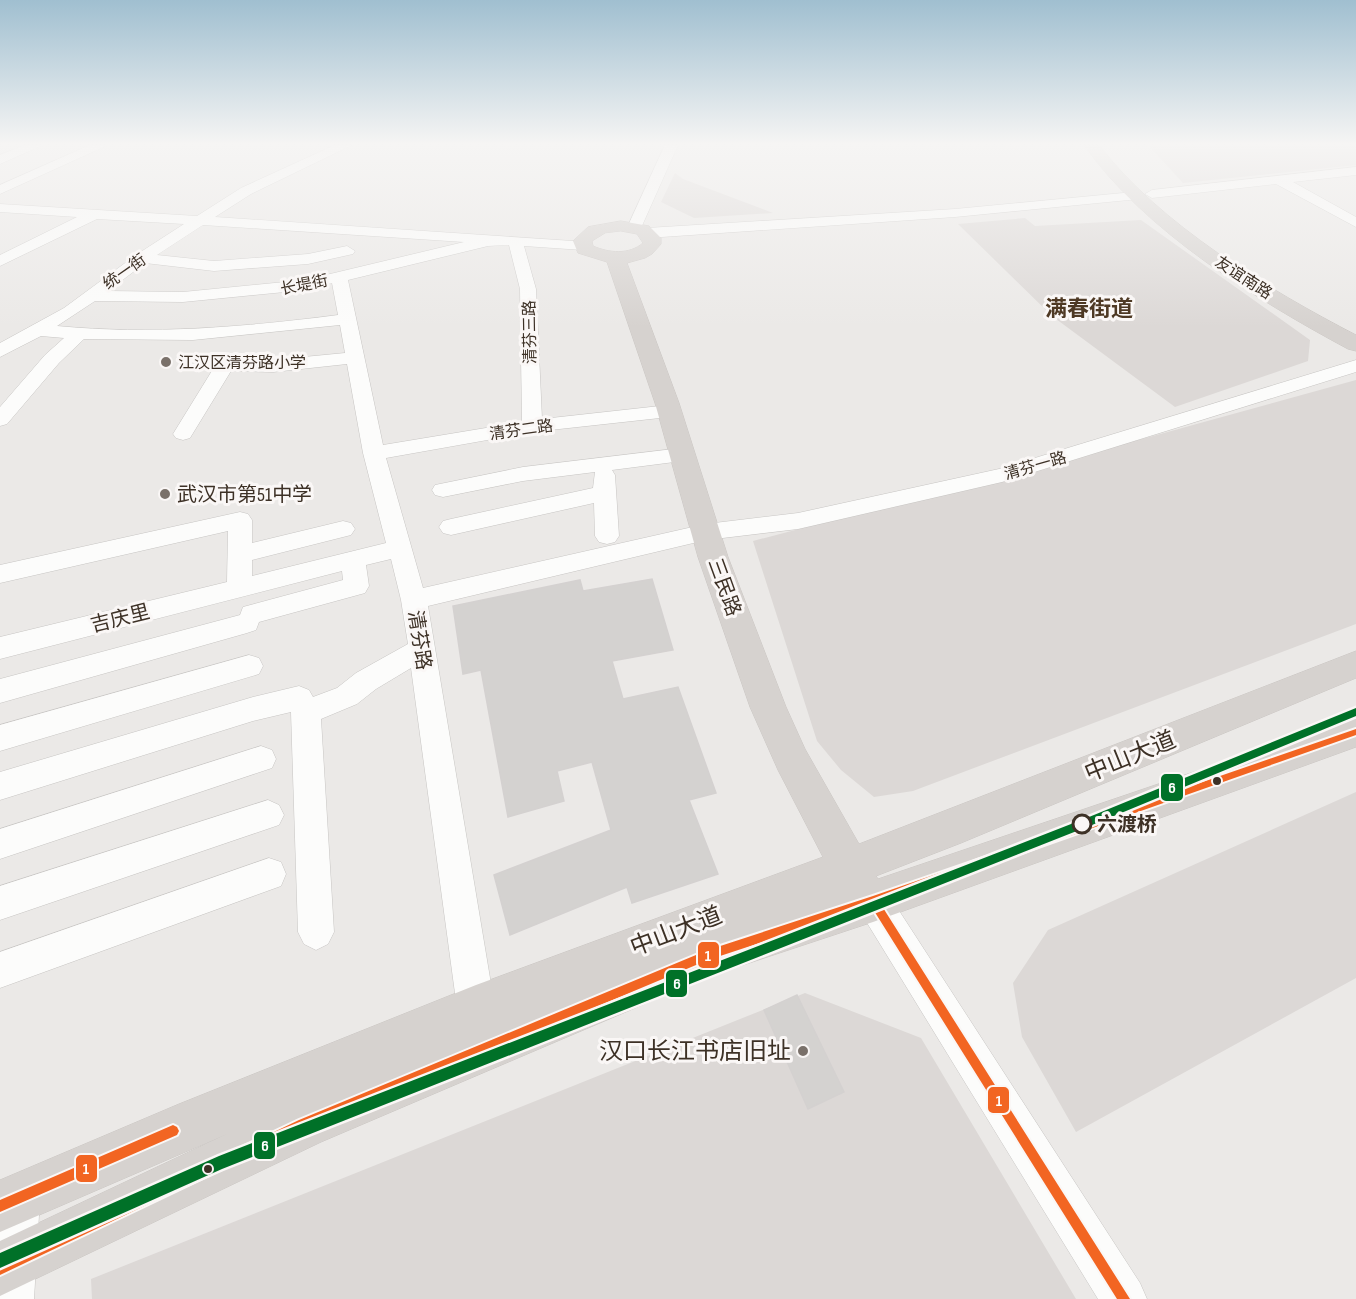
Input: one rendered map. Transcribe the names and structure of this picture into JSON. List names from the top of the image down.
{
  "streets": {
    "main road": ["友谊南路", "三民路", "中山大道"],
    "street": [
      "统一街",
      "长堤街",
      "清芬三路",
      "清芬二路",
      "清芬一路",
      "吉庆里",
      "清芬路"
    ]
  },
  "crossings": [
    ["统一街", "长堤街"],
    ["长堤街", "清芬三路"],
    ["长堤街", "清芬路"],
    ["清芬三路", "清芬二路"],
    ["清芬二路", "三民路"],
    ["清芬二路", "清芬路"],
    ["清芬一路", "三民路"],
    ["清芬一路", "清芬路"],
    ["三民路", "中山大道"],
    ["吉庆里", "清芬路"],
    ["清芬路", "中山大道"]
  ],
  "districts": ["满春街道"],
  "places": [
    "江汉区清芬路小学",
    "武汉市第51中学",
    "六渡桥",
    "汉口长江书店旧址"
  ],
  "lines": ["transit line 6", "transit line 1"]
}
